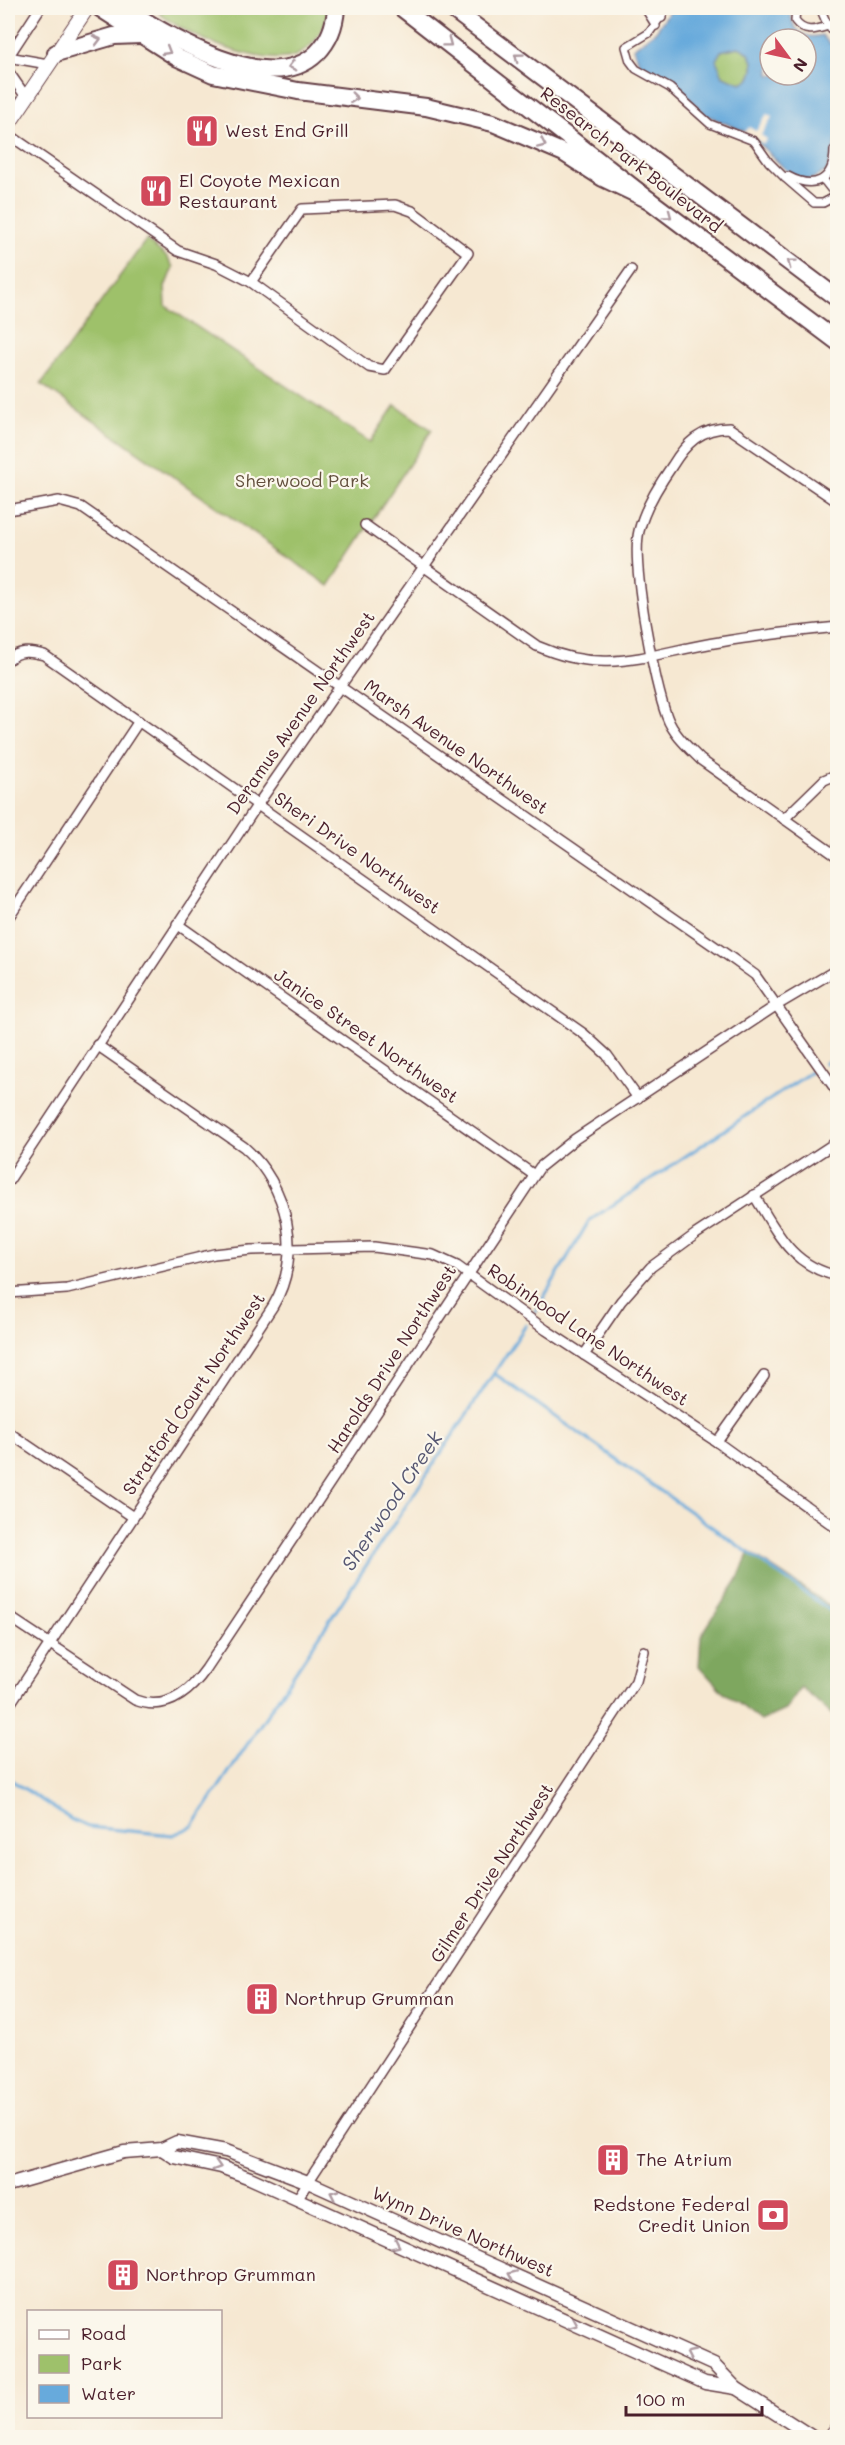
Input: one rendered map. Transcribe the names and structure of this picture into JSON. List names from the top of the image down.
{
  "streets": {
    "highway": ["Research Park Boulevard"],
    "street": [
      "Deramus Avenue Northwest",
      "Marsh Avenue Northwest",
      "Sheri Drive Northwest",
      "Janice Street Northwest",
      "Robinhood Lane Northwest",
      "Harolds Drive Northwest",
      "Stratford Court Northwest",
      "Gilmer Drive Northwest",
      "Wynn Drive Northwest"
    ]
  },
  "crossings": [
    ["Deramus Avenue Northwest", "Marsh Avenue Northwest"],
    ["Deramus Avenue Northwest", "Sheri Drive Northwest"],
    ["Deramus Avenue Northwest", "Janice Street Northwest"],
    ["Deramus Avenue Northwest", "Stratford Court Northwest"],
    ["Marsh Avenue Northwest", "Harolds Drive Northwest"],
    ["Sheri Drive Northwest", "Harolds Drive Northwest"],
    ["Janice Street Northwest", "Harolds Drive Northwest"],
    ["Robinhood Lane Northwest", "Harolds Drive Northwest"],
    ["Robinhood Lane Northwest", "Stratford Court Northwest"],
    ["Harolds Drive Northwest", "Stratford Court Northwest"],
    ["Gilmer Drive Northwest", "Wynn Drive Northwest"]
  ],
  "water": ["Sherwood Creek"],
  "parks": ["Sherwood Park"],
  "places": {
    "restaurant": ["West End Grill", "El Coyote Mexican Restaurant"],
    "building": ["Northrup Grumman", "The Atrium", "Northrop Grumman"],
    "bank": ["Redstone Federal Credit Union"]
  },
  "legend": ["Road", "Park", "Water"],
  "scale_bar": "100 m",
  "north": "bottom right"
}
